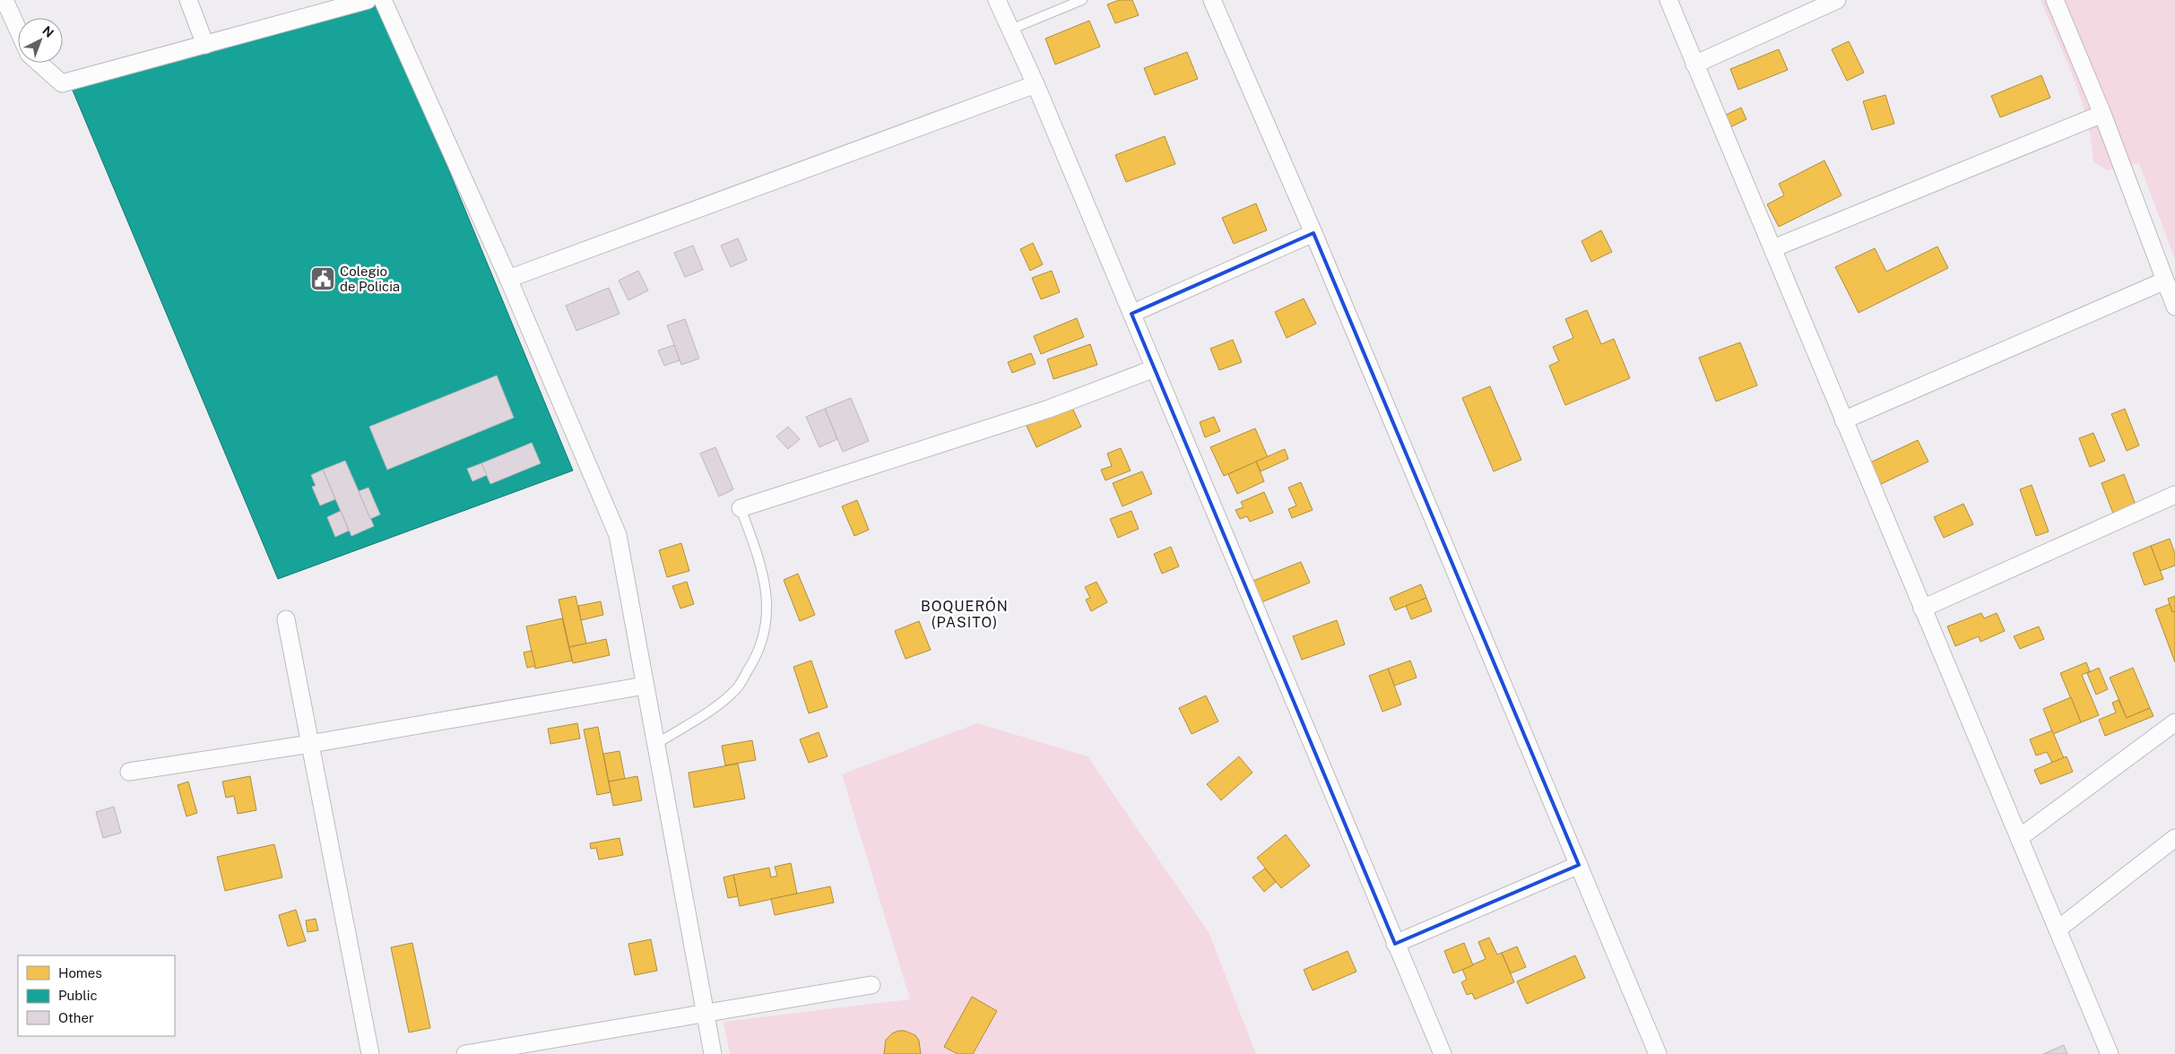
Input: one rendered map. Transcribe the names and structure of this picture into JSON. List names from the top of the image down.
{
  "districts": ["BOQUERÓN (PASITO)"],
  "places": {
    "public building": ["Colegio de Policia"]
  },
  "legend": ["Homes", "Public", "Other"],
  "north": "top right"
}
